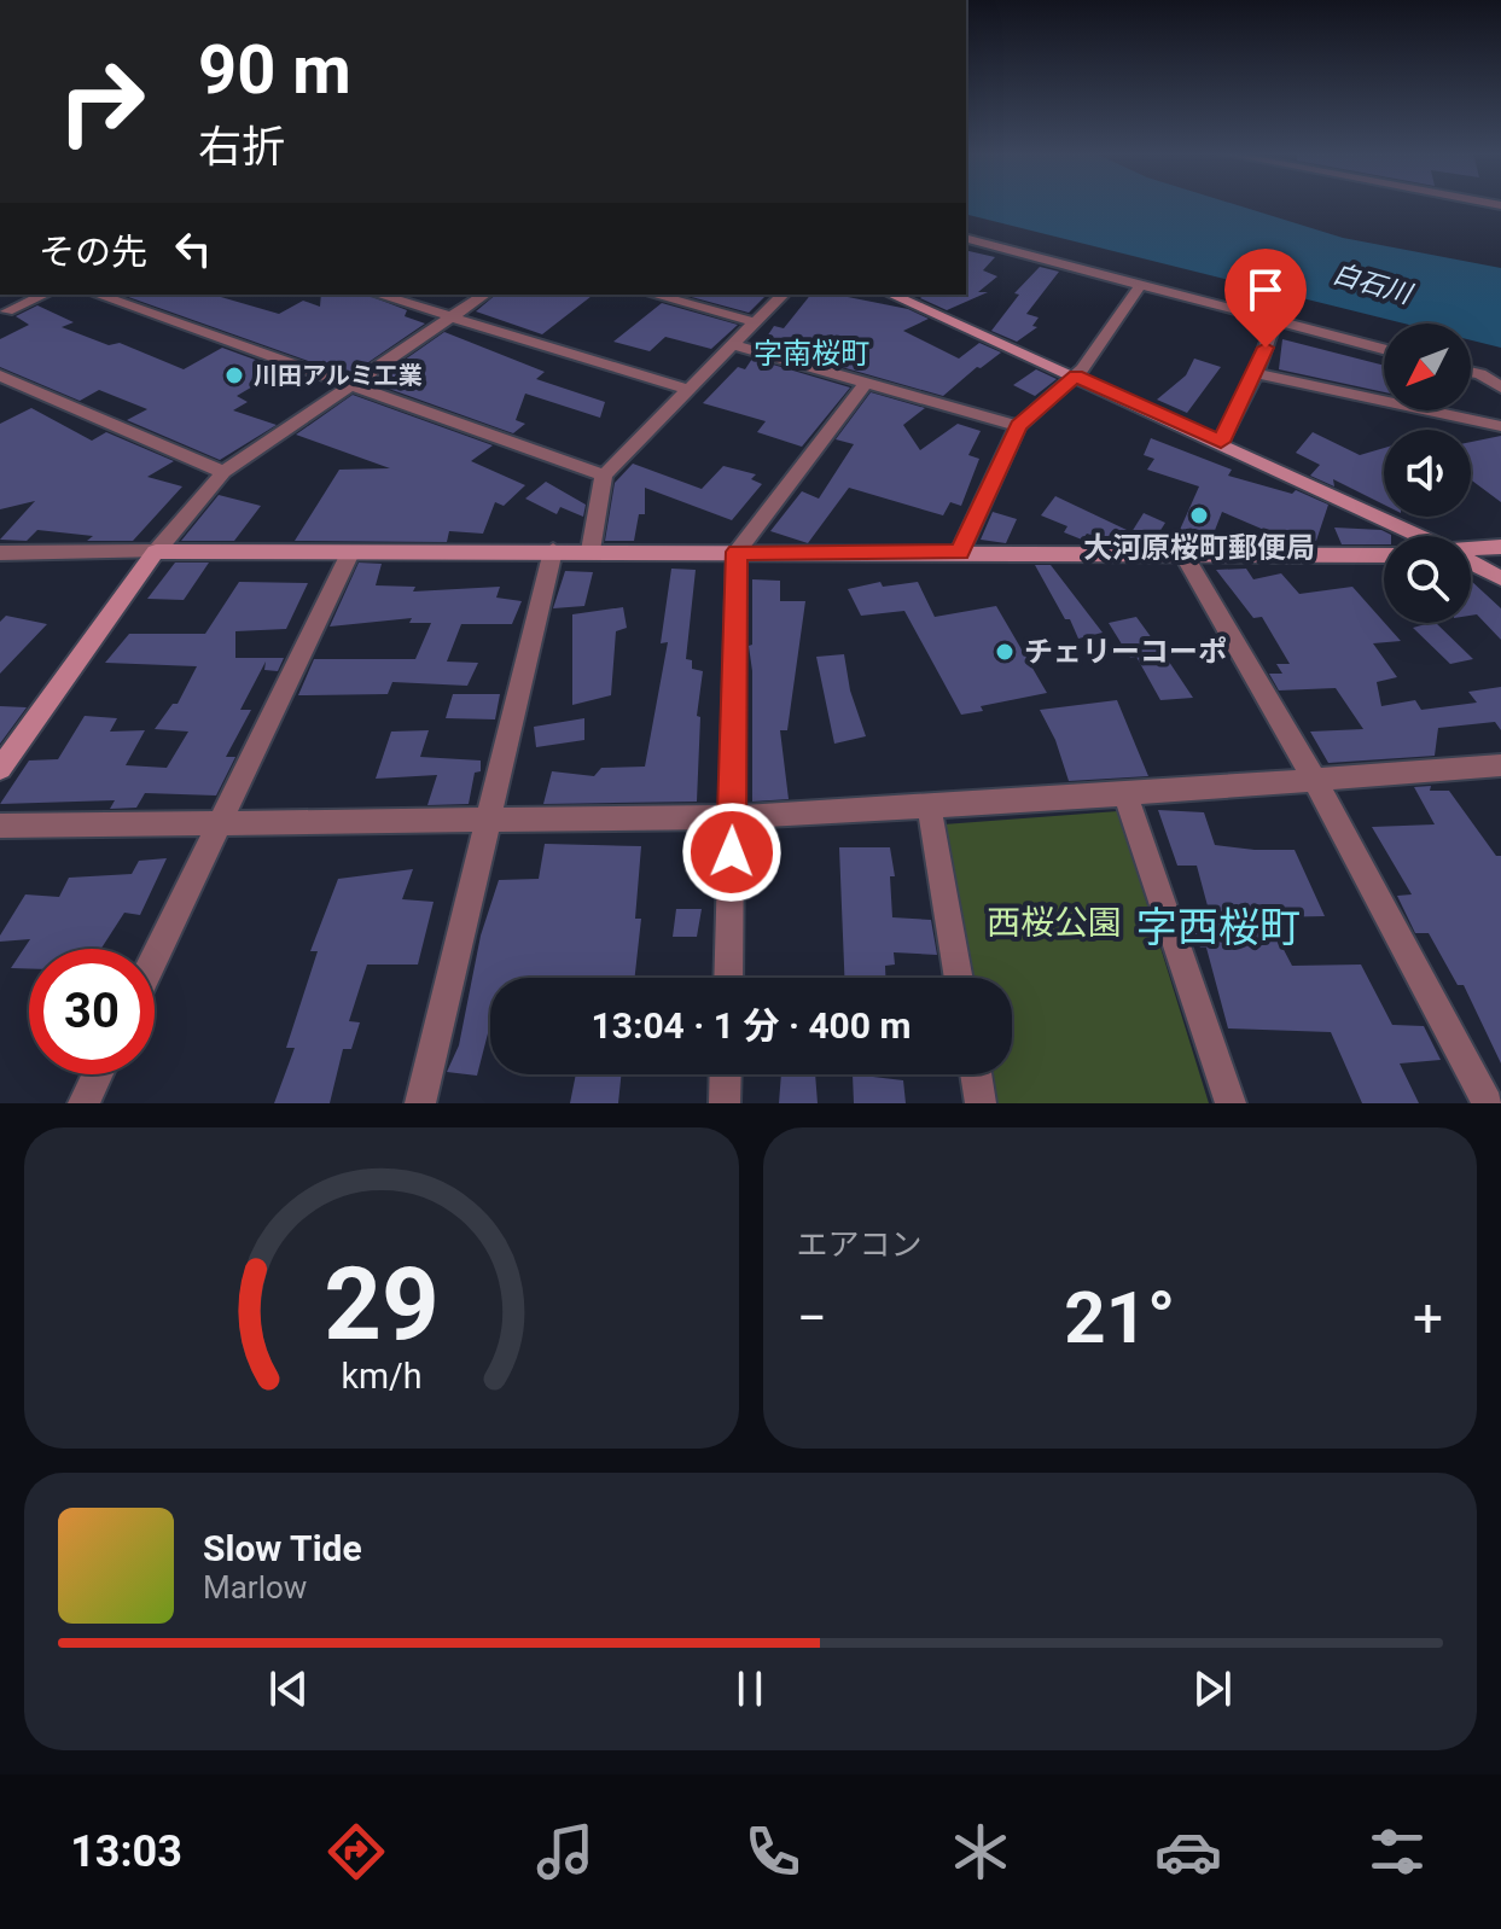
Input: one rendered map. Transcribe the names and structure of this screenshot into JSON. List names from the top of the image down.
{
  "districts": ["字南桜町", "字西桜町"],
  "water": ["白石川"],
  "parks": ["西桜公園"],
  "places": ["川田アルミ工業", "大河原桜町郵便局", "チェリーコーポ"],
  "north": "bottom left",
  "page": {
    "turn": ["90 m", "右折"],
    "then": "その先",
    "limit": "30",
    "trip": "13:04 · 1 分 · 400 m",
    "tile": "エアコン",
    "heat": ["−", "21°", "+"],
    "song": ["Slow Tide", "Marlow"],
    "tabs": "13:03",
    "gauge": ["29", "km/h"]
  }
}
